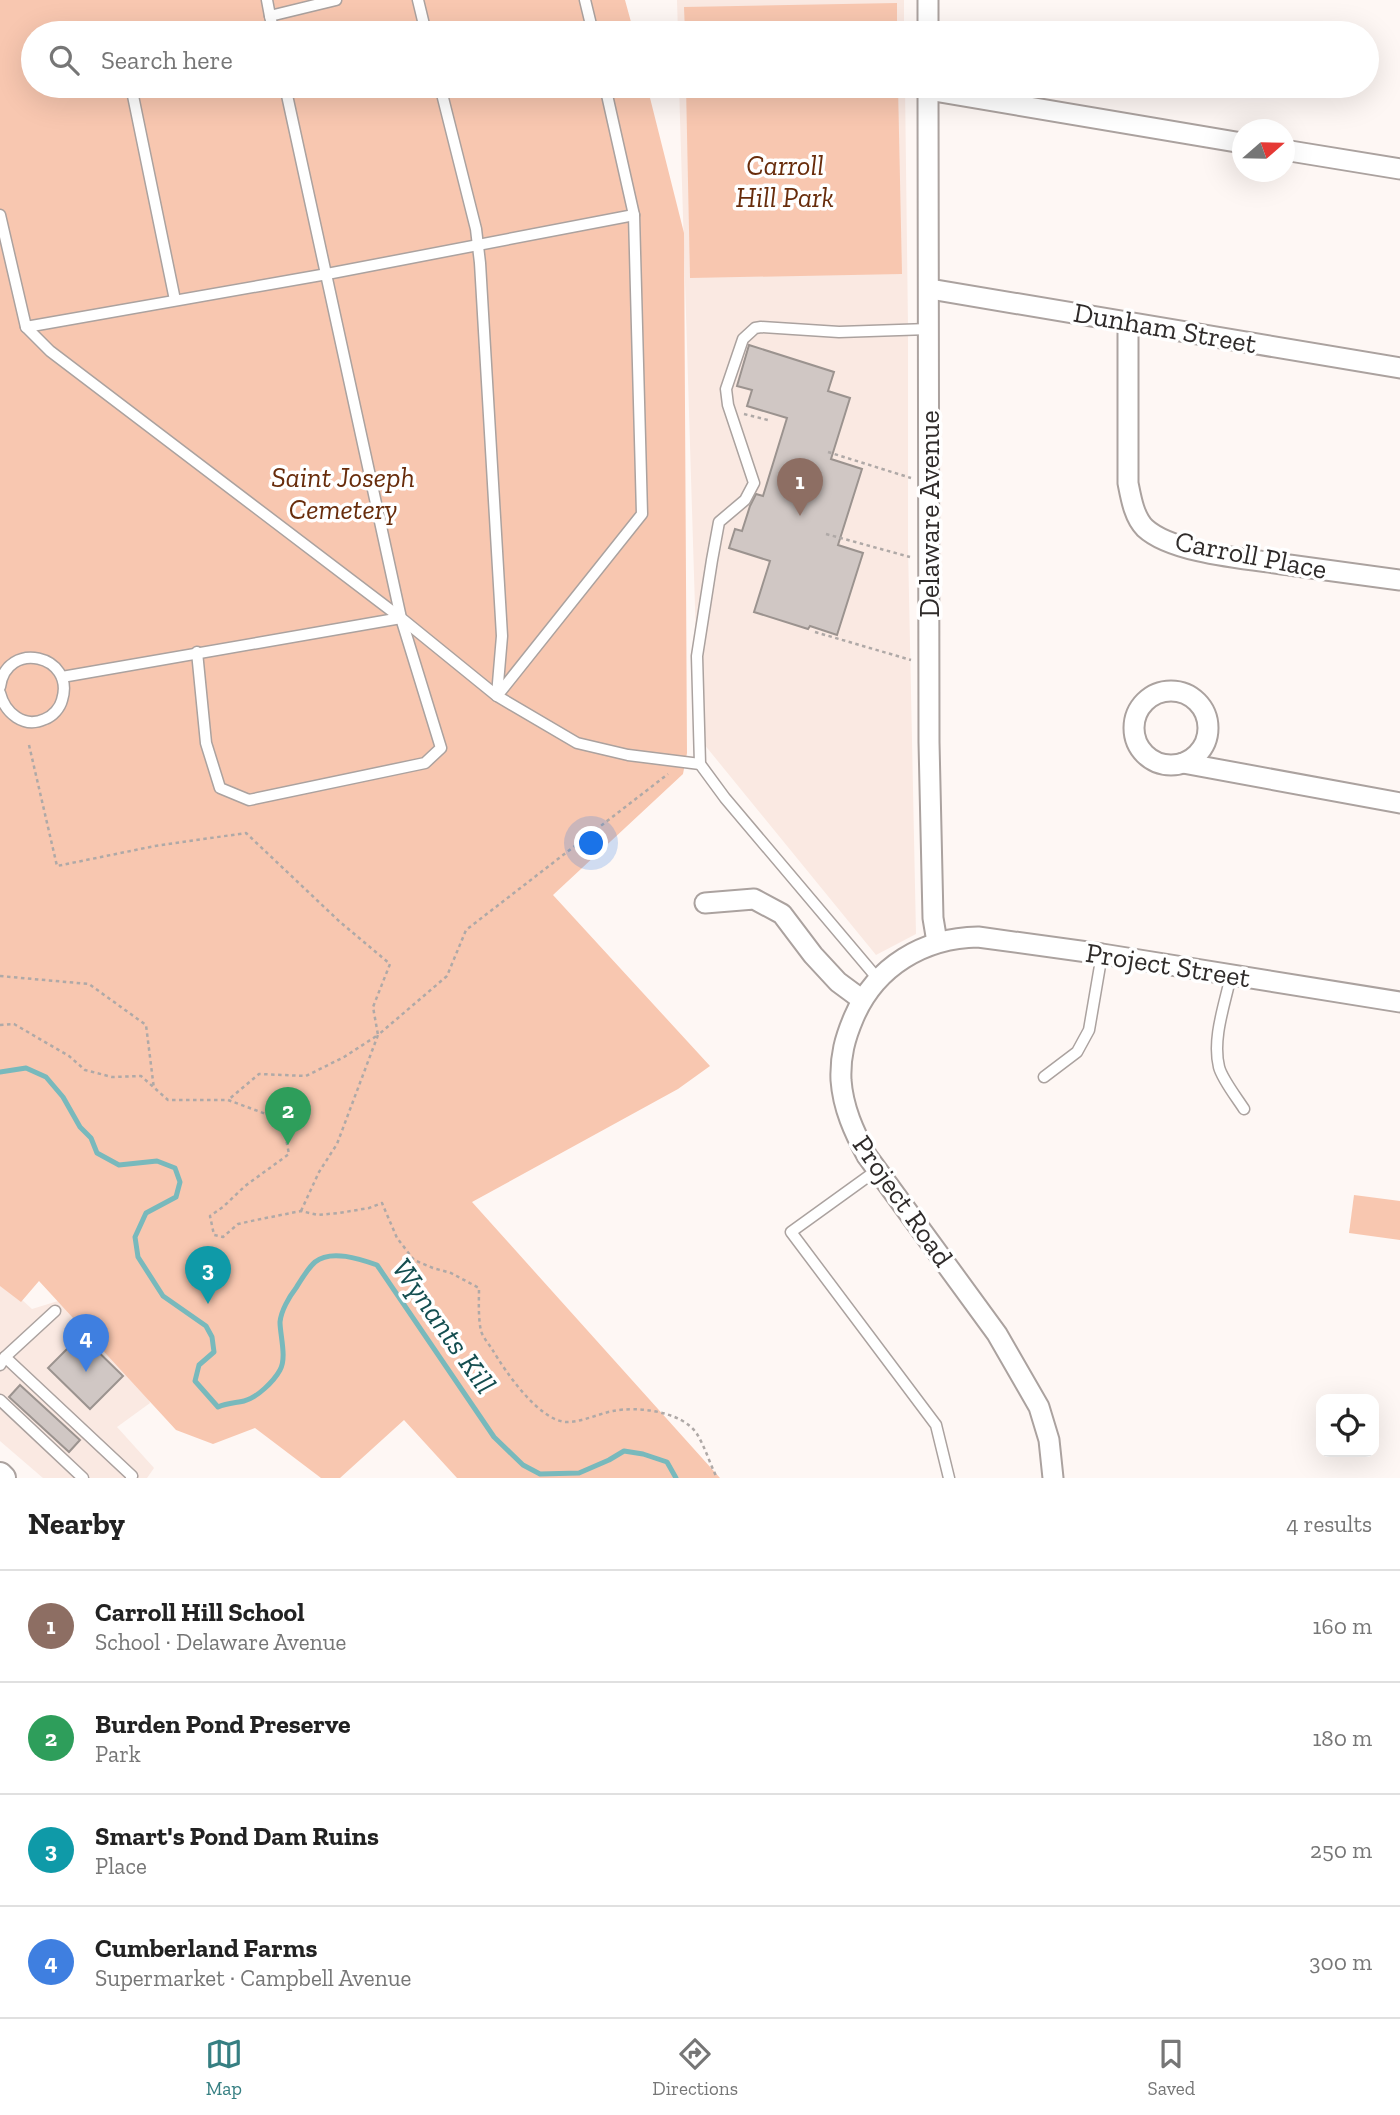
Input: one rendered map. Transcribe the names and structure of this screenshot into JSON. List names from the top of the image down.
{
  "streets": {
    "street": [
      "Dunham Street",
      "Delaware Avenue",
      "Carroll Place",
      "Project Street",
      "Project Road"
    ]
  },
  "crossings": [
    ["Dunham Street", "Delaware Avenue"],
    ["Dunham Street", "Carroll Place"],
    ["Delaware Avenue", "Project Street"],
    ["Delaware Avenue", "Project Road"],
    ["Project Street", "Project Road"]
  ],
  "water": ["Wynants Kill"],
  "parks": ["Carroll Hill Park", "Saint Joseph Cemetery"],
  "north": "right",
  "page": {
    "search": "Search here",
    "pins": [
      "1",
      "2",
      "3",
      "4"
    ],
    "heading": ["Nearby", "4 results"],
    "list": [
      {
        "mark": "1",
        "name": "Carroll Hill School",
        "note": "School · Delaware Avenue",
        "value": "160 m"
      },
      {
        "mark": "2",
        "name": "Burden Pond Preserve",
        "note": "Park",
        "value": "180 m"
      },
      {
        "mark": "3",
        "name": "Smart's Pond Dam Ruins",
        "note": "Place",
        "value": "250 m"
      },
      {
        "mark": "4",
        "name": "Cumberland Farms",
        "note": "Supermarket · Campbell Avenue",
        "value": "300 m"
      }
    ],
    "nav": ["Map", "Directions", "Saved"]
  }
}
